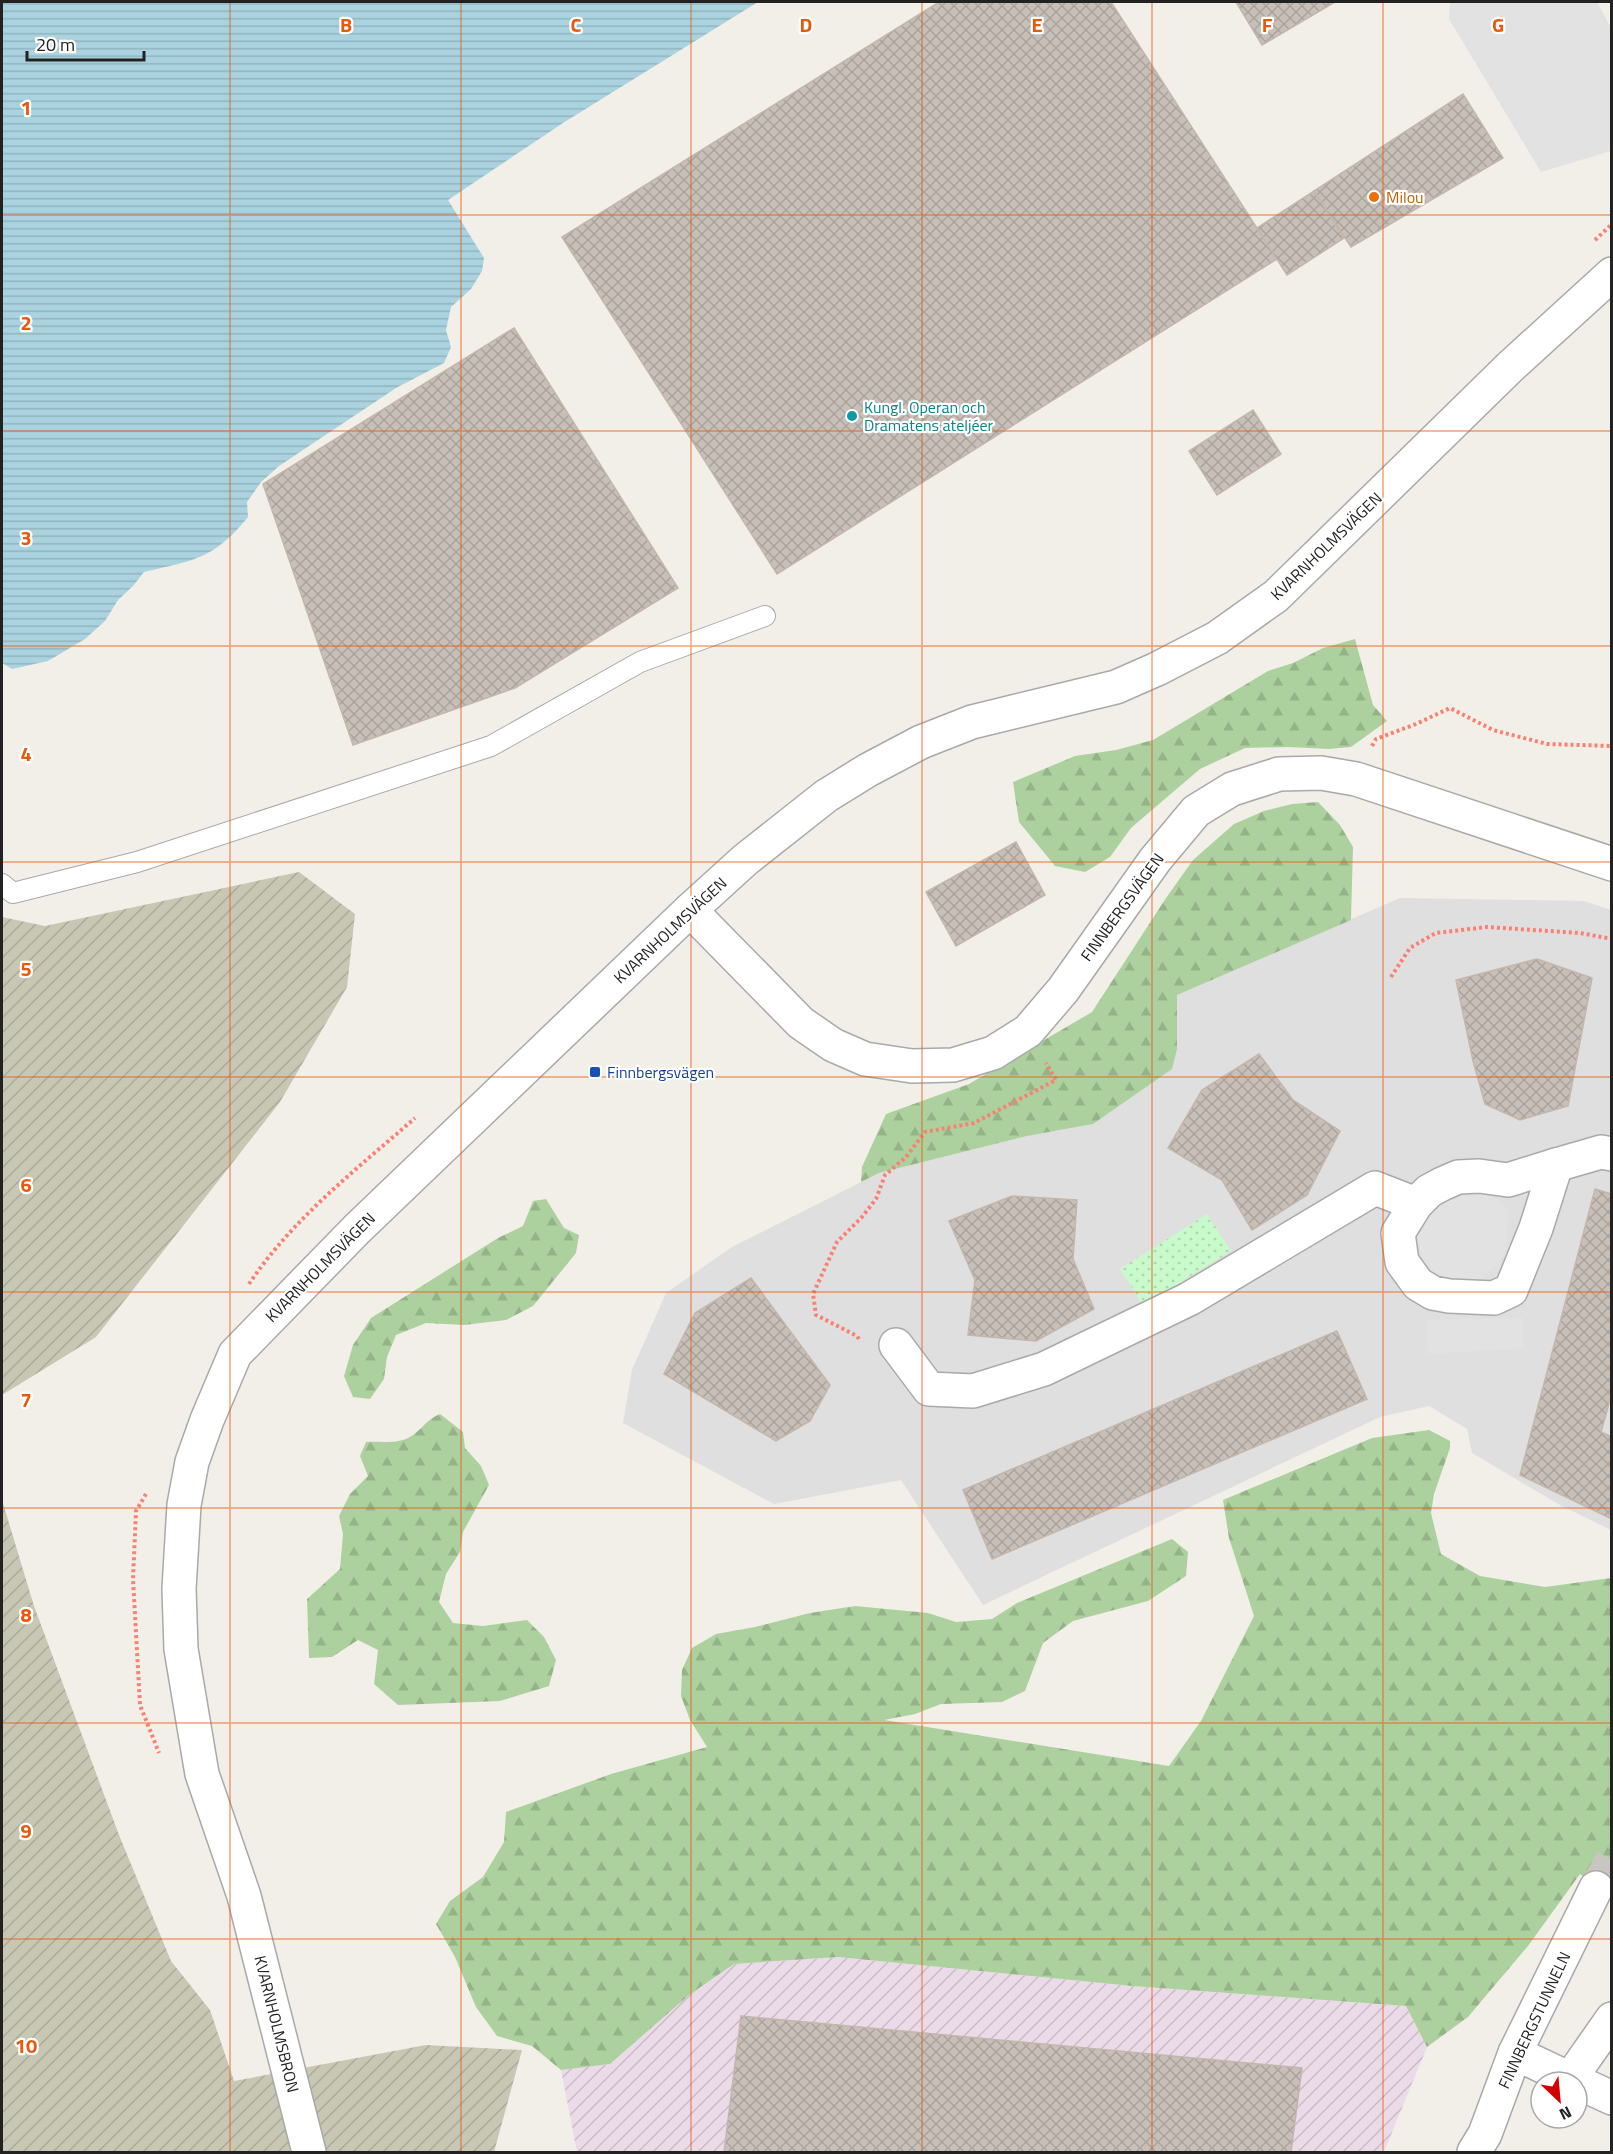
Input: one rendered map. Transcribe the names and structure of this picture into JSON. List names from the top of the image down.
{
  "streets": {
    "street": [
      "KVARNHOLMSVÄGEN",
      "FINNBERGSVÄGEN",
      "FINNBERGSTUNNELN",
      "KVARNHOLMSBRON"
    ]
  },
  "crossings": [
    ["KVARNHOLMSVÄGEN", "FINNBERGSVÄGEN"],
    ["KVARNHOLMSVÄGEN", "KVARNHOLMSBRON"]
  ],
  "places": {
    "other": ["Milou", "Kungl. Operan och Dramatens ateljéer"],
    "transit": ["Finnbergsvägen"]
  },
  "scale_bar": "20 m",
  "north": "bottom right",
  "grid": {
    "columns": [
      "B",
      "C",
      "D",
      "E",
      "F",
      "G"
    ],
    "rows": [
      "1",
      "2",
      "3",
      "4",
      "5",
      "6",
      "7",
      "8",
      "9",
      "10"
    ]
  }
}
